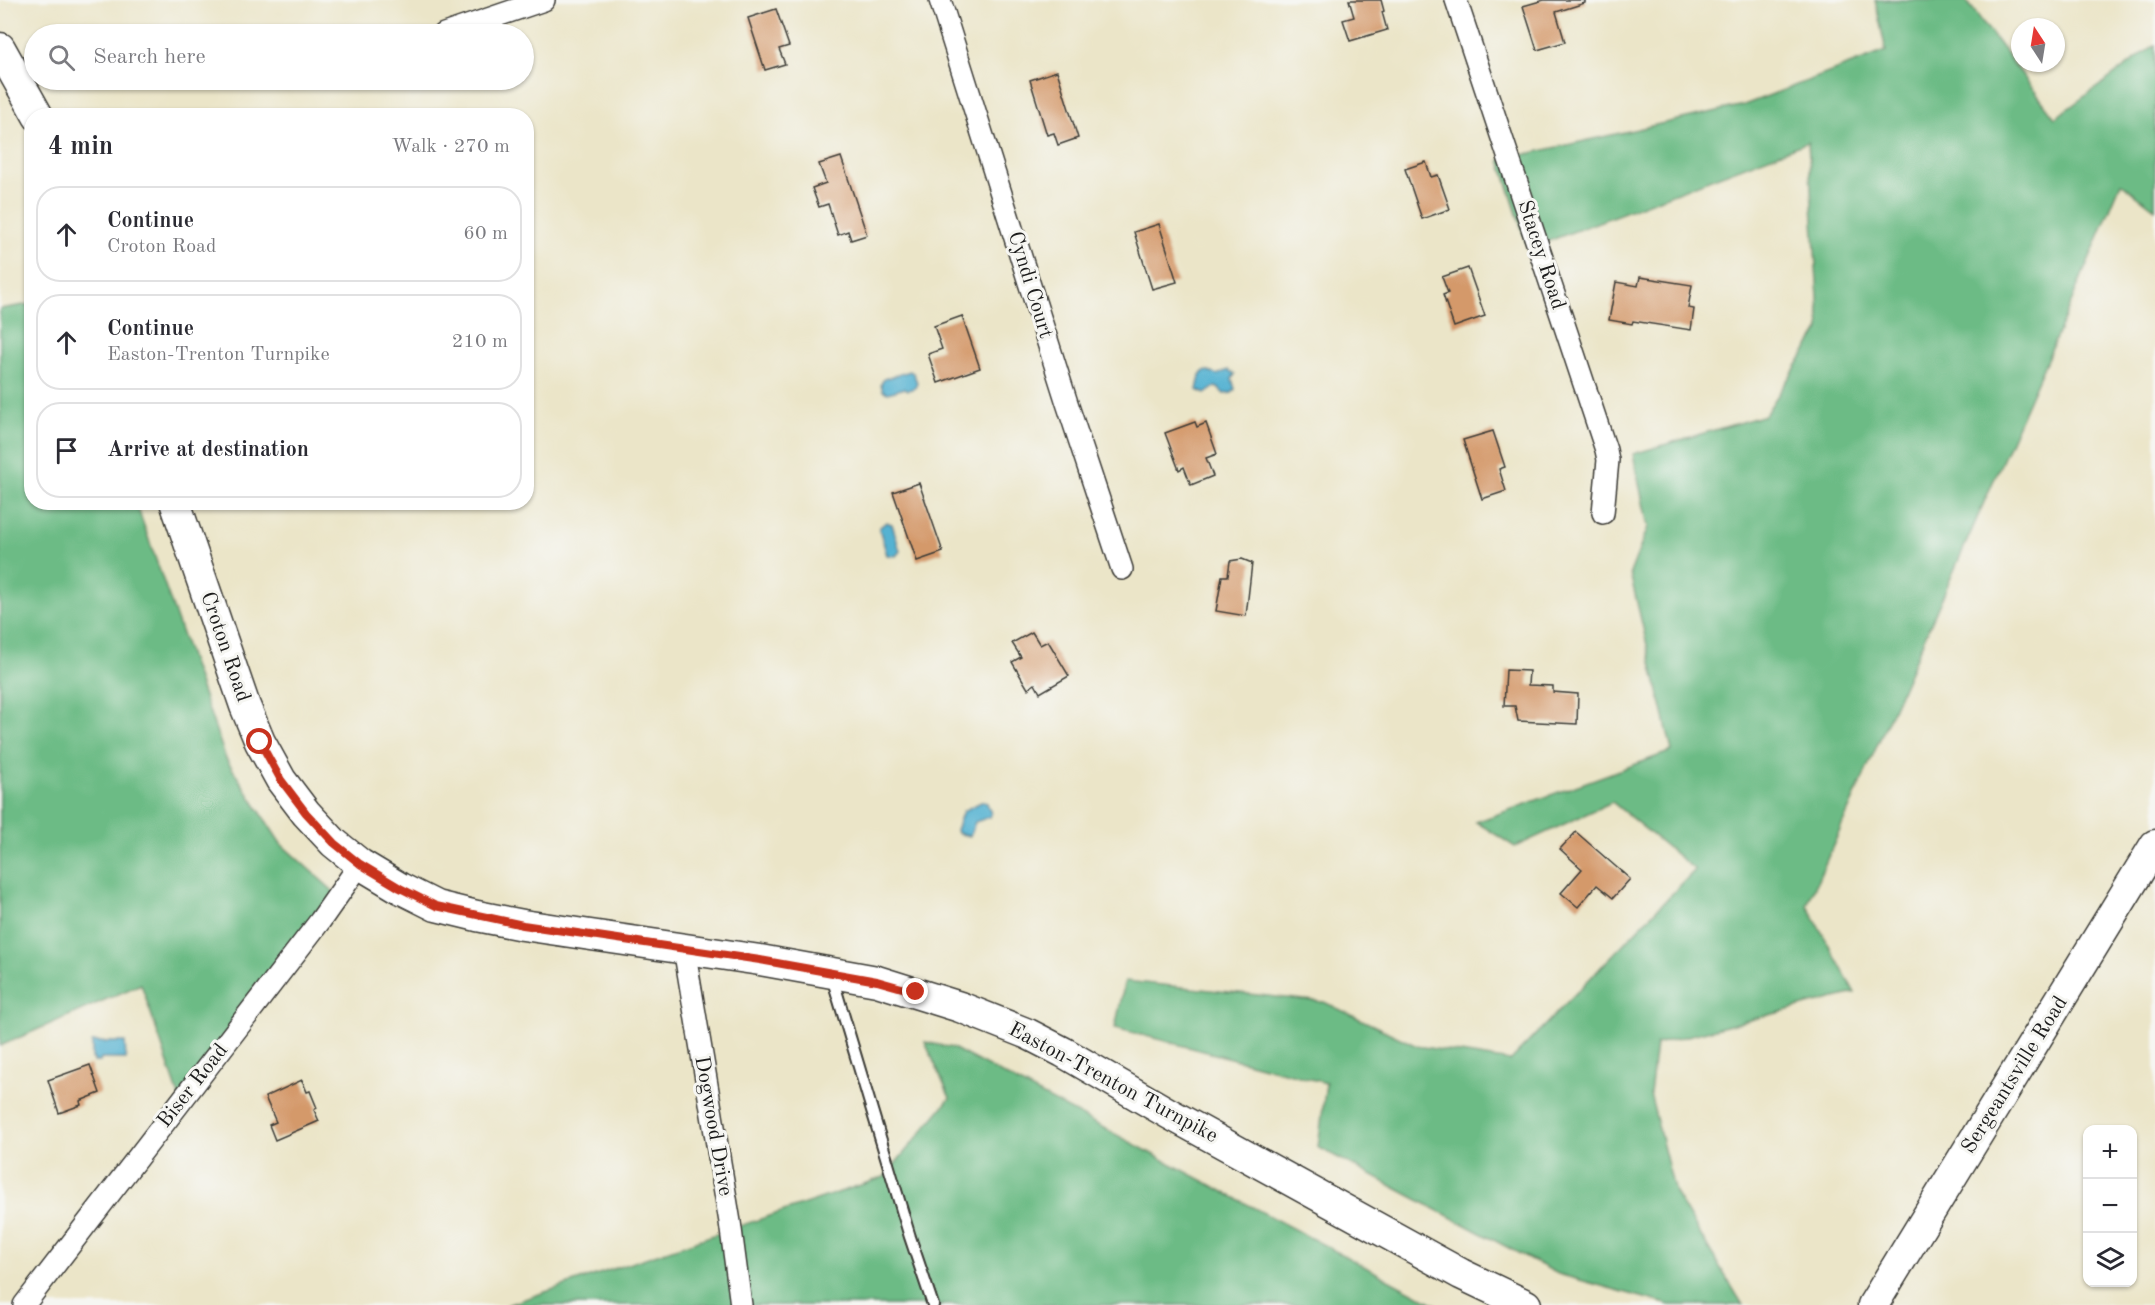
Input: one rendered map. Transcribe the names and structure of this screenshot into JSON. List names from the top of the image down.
{
  "streets": {
    "main road": ["Croton Road", "Sergeantsville Road", "Easton-Trenton Turnpike"],
    "street": [
      "Stacey Road",
      "Cyndi Court",
      "Biser Road",
      "Dogwood Drive"
    ]
  },
  "crossings": [
    ["Croton Road", "Easton-Trenton Turnpike"],
    ["Croton Road", "Biser Road"],
    ["Easton-Trenton Turnpike", "Biser Road"],
    ["Easton-Trenton Turnpike", "Dogwood Drive"]
  ],
  "north": "top",
  "page": {
    "search": "Search here",
    "heading": ["4 min", "Walk · 270 m"],
    "list": [
      ["Continue", "Croton Road", "60 m"],
      ["Continue", "Easton-Trenton Turnpike", "210 m"],
      "Arrive at destination"
    ],
    "map_buttons": ["+", "−"]
  }
}
